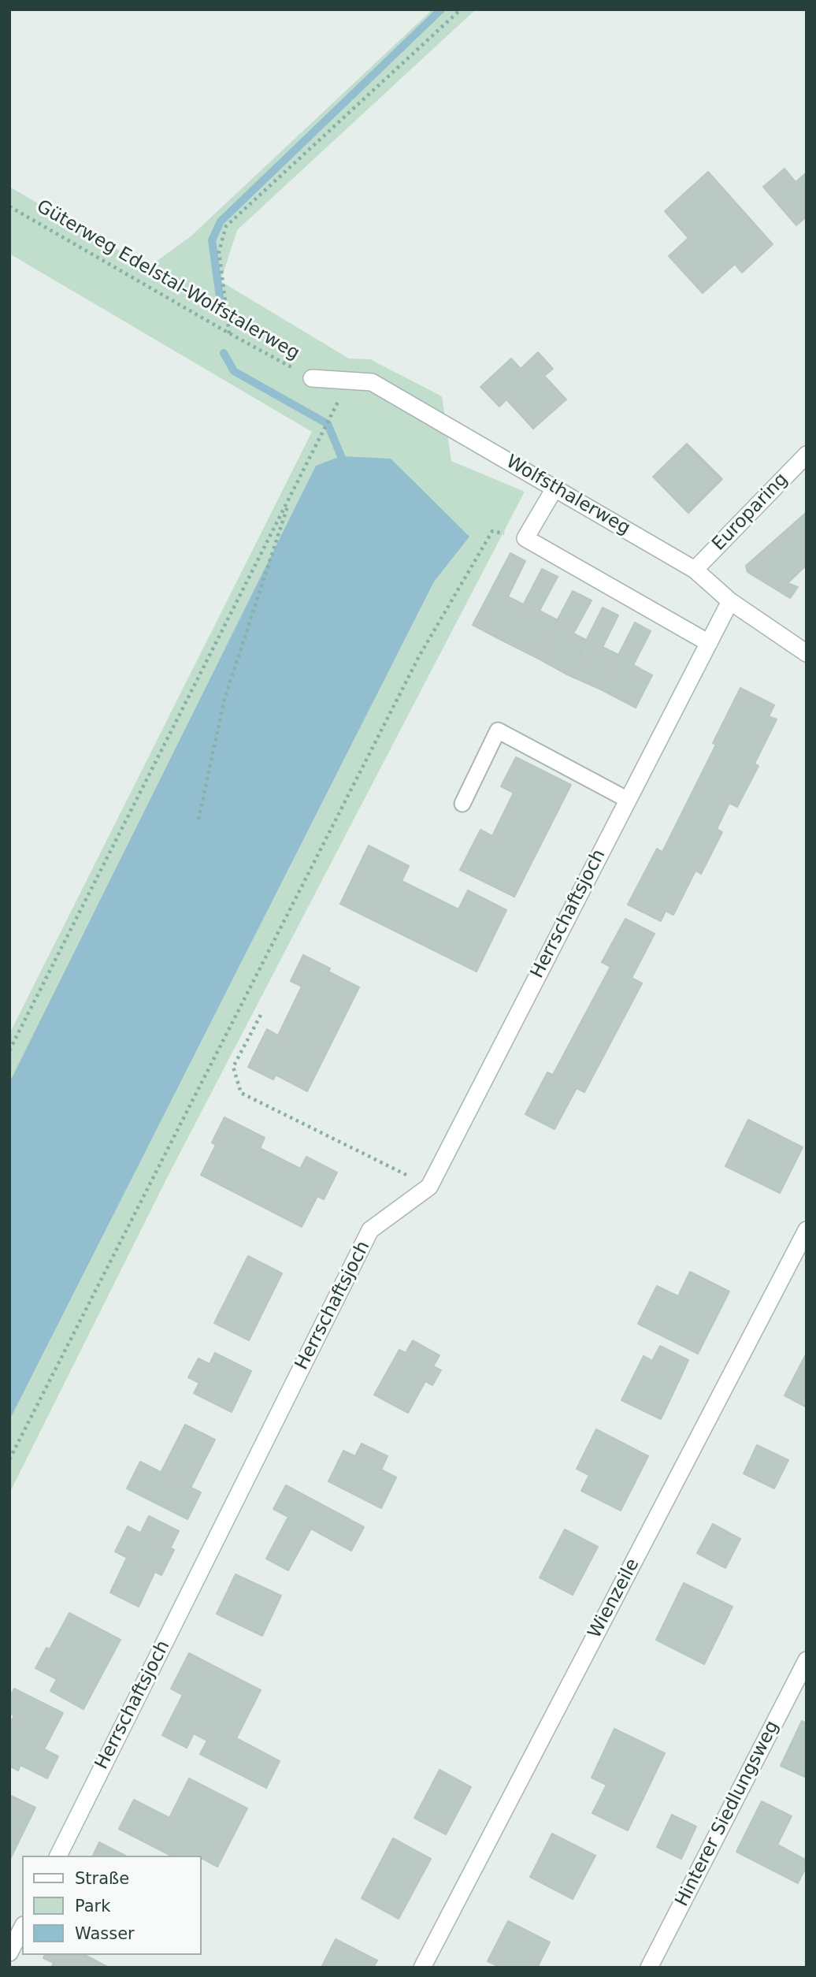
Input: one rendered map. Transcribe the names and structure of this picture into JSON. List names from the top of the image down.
{
  "streets": {
    "street": [
      "Wolfsthalerweg",
      "Europaring",
      "Herrschaftsjoch",
      "Wienzeile",
      "Hinterer Siedlungsweg"
    ],
    "path": ["Güterweg Edelstal-Wolfstalerweg"]
  },
  "crossings": [
    ["Güterweg Edelstal-Wolfstalerweg", "Wolfsthalerweg"],
    ["Wolfsthalerweg", "Europaring"],
    ["Wolfsthalerweg", "Herrschaftsjoch"]
  ],
  "legend": ["Straße", "Park", "Wasser"]
}
